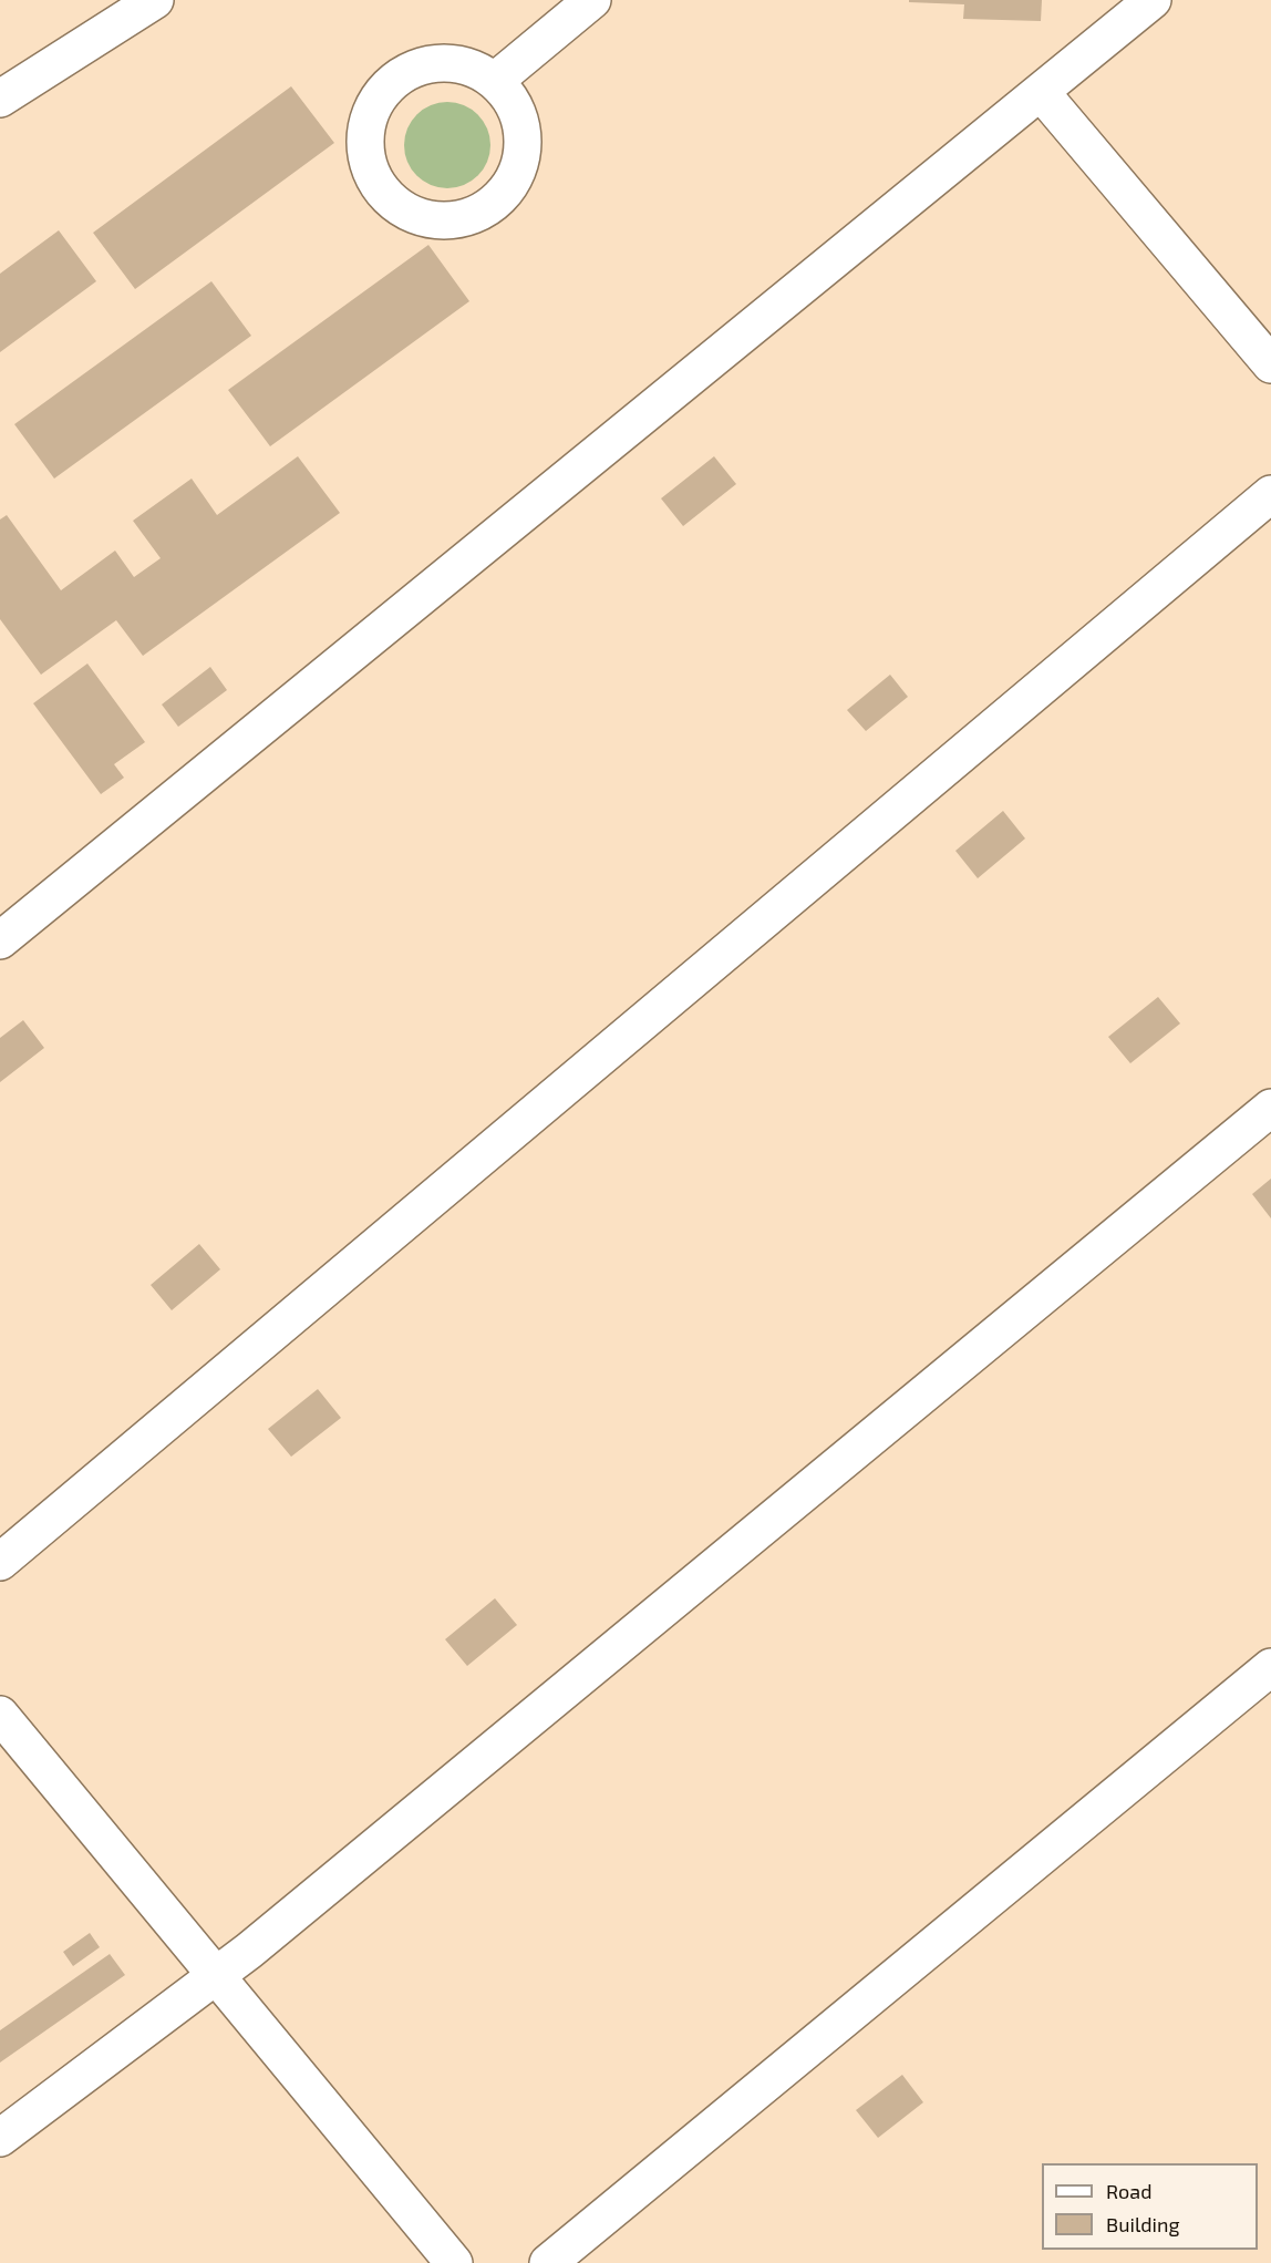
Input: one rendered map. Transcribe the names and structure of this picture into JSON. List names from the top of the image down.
{
  "legend": ["Road", "Building"]
}
